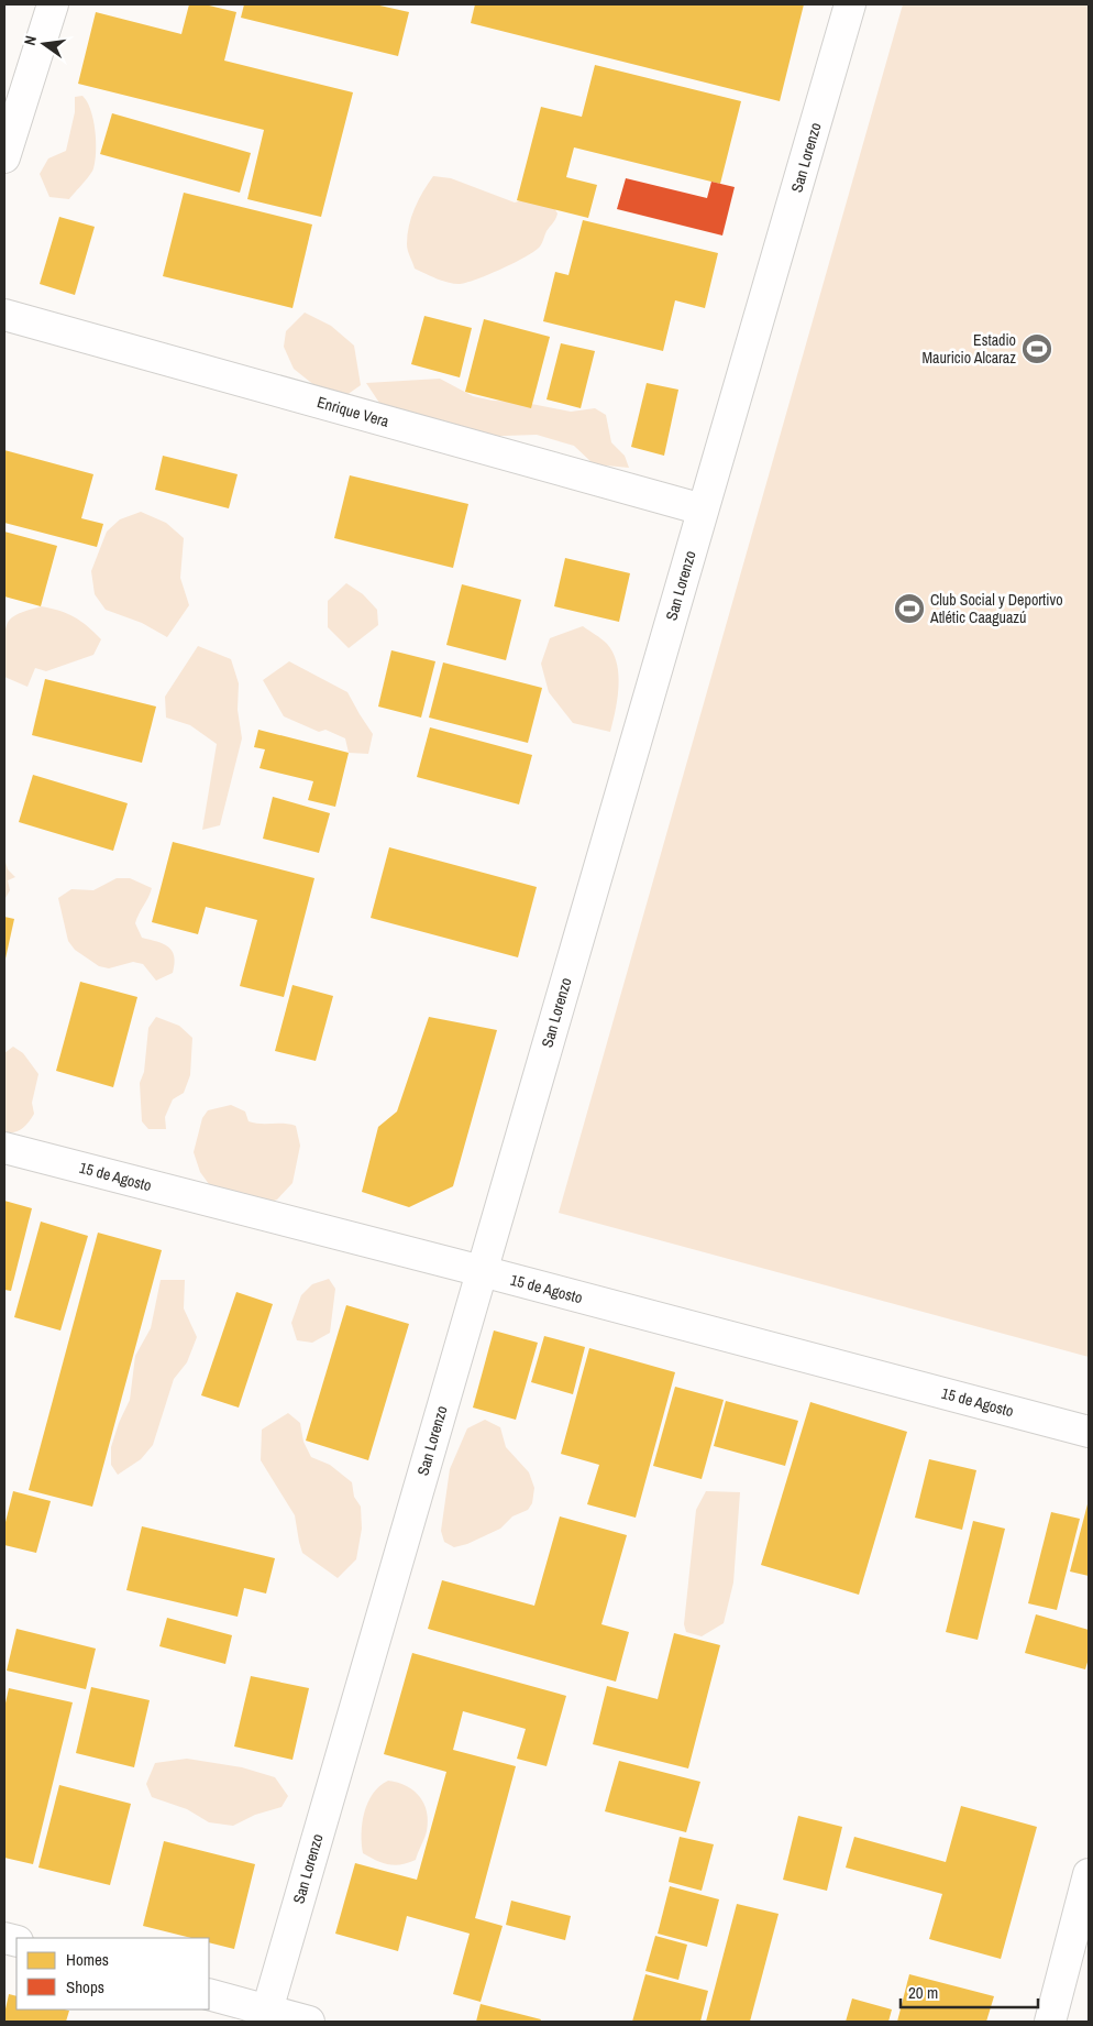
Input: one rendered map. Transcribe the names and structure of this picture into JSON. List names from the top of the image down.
{
  "streets": {
    "street": ["San Lorenzo", "Enrique Vera", "15 de Agosto"]
  },
  "crossings": [
    ["San Lorenzo", "Enrique Vera"],
    ["San Lorenzo", "15 de Agosto"]
  ],
  "places": {
    "sports": ["Estadio Mauricio Alcaraz", "Club Social y Deportivo Atlétic Caaguazú"]
  },
  "legend": ["Homes", "Shops"],
  "scale_bar": "20 m",
  "north": "left"
}
